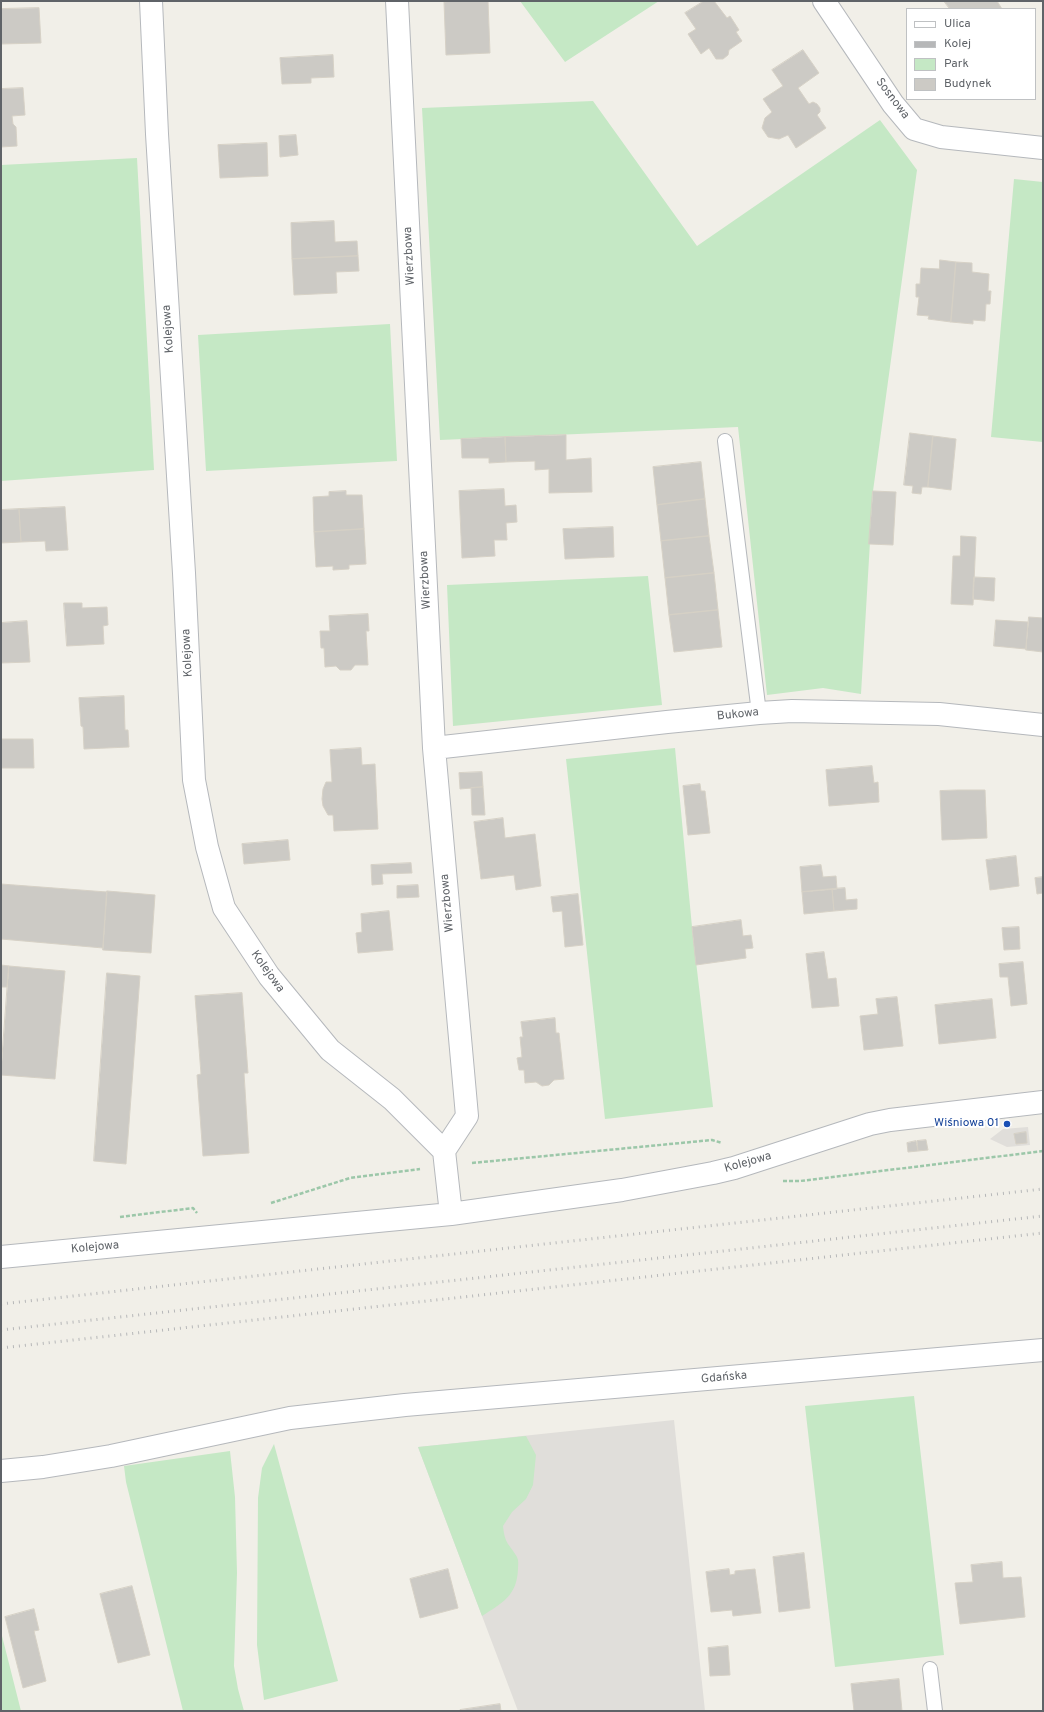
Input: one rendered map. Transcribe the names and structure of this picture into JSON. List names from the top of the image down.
{
  "streets": {
    "street": [
      "Sosnowa",
      "Wierzbowa",
      "Kolejowa",
      "Bukowa",
      "Gdańska"
    ]
  },
  "crossings": [
    ["Wierzbowa", "Kolejowa"],
    ["Wierzbowa", "Bukowa"]
  ],
  "places": ["Wiśniowa 01"],
  "legend": [
    "Ulica",
    "Kolej",
    "Park",
    "Budynek"
  ]
}
